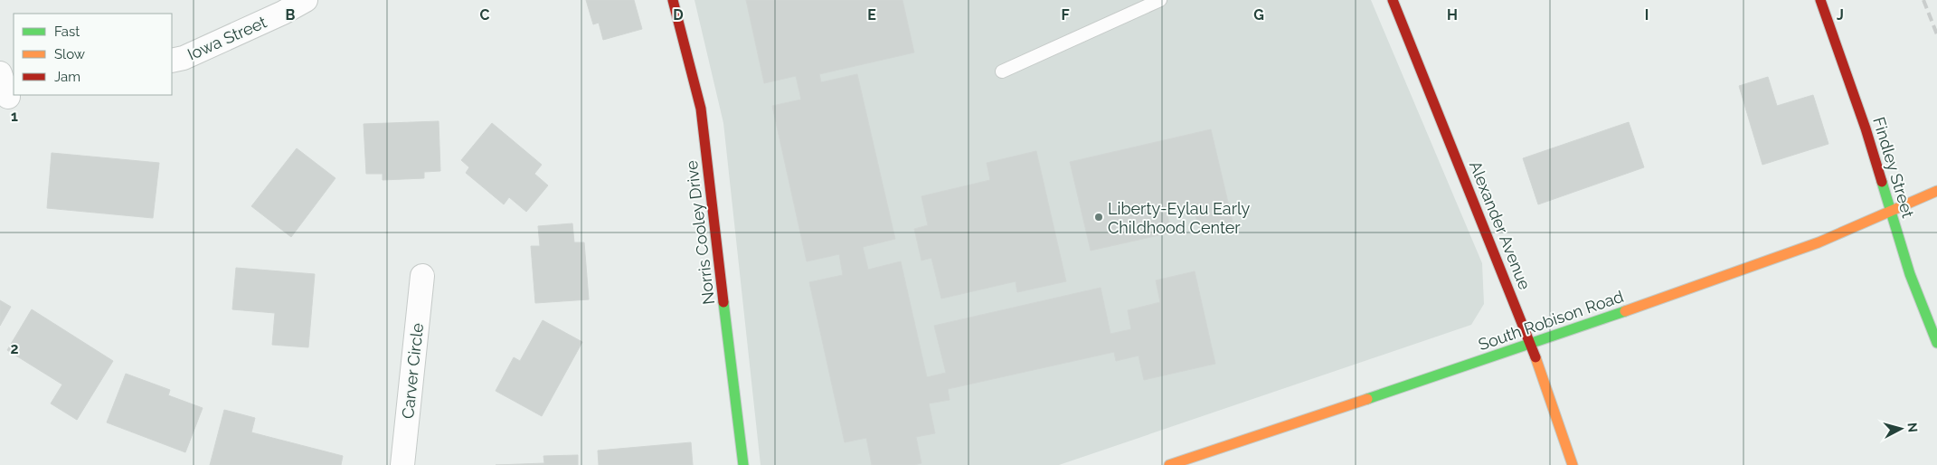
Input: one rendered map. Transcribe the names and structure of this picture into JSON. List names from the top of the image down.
{
  "streets": {
    "street": [
      "Iowa Street",
      "Findley Street",
      "Alexander Avenue",
      "Norris Cooley Drive",
      "South Robison Road",
      "Carver Circle"
    ]
  },
  "crossings": [
    ["Findley Street", "South Robison Road"],
    ["Alexander Avenue", "South Robison Road"]
  ],
  "places": ["Liberty-Eylau Early Childhood Center"],
  "legend": ["Fast", "Slow", "Jam"],
  "north": "right",
  "grid": {
    "columns": [
      "B",
      "C",
      "D",
      "E",
      "F",
      "G",
      "H",
      "I",
      "J"
    ],
    "rows": ["1", "2"]
  }
}
